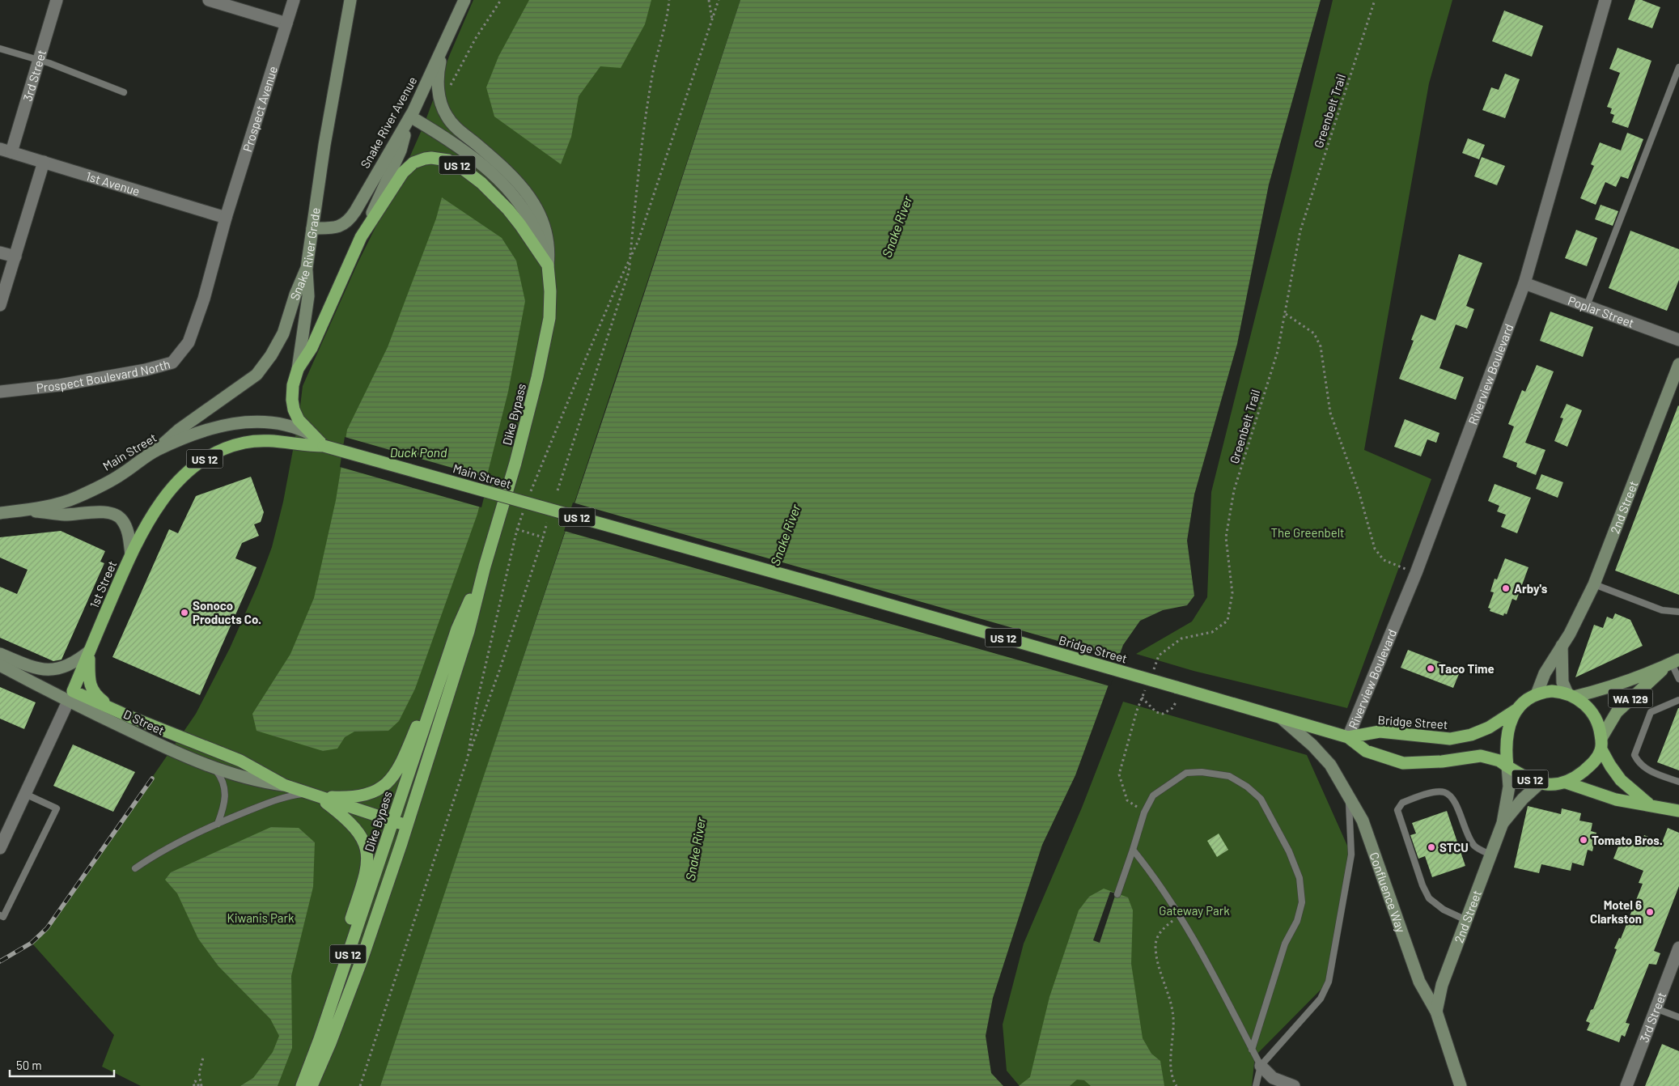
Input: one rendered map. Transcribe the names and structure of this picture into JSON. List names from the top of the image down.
{
  "streets": {
    "highway": [
      "US 12",
      "Dike Bypass",
      "Main Street",
      "1st Street",
      "Bridge Street",
      "D Street"
    ],
    "main road": [
      "Snake River Avenue",
      "Snake River Grade",
      "2nd Street",
      "WA 129",
      "Confluence Way"
    ],
    "street": [
      "3rd Street",
      "Prospect Avenue",
      "1st Avenue",
      "Poplar Street",
      "Prospect Boulevard North",
      "Riverview Boulevard"
    ],
    "path": ["Greenbelt Trail"]
  },
  "crossings": [
    ["3rd Street", "1st Avenue"],
    ["Prospect Avenue", "1st Avenue"],
    ["Prospect Avenue", "Prospect Boulevard North"],
    ["Snake River Avenue", "US 12"],
    ["Snake River Avenue", "Snake River Grade"],
    ["US 12", "Dike Bypass"],
    ["US 12", "Main Street"],
    ["US 12", "2nd Street"],
    ["US 12", "Bridge Street"],
    ["US 12", "WA 129"],
    ["1st Avenue", "Prospect Boulevard North"],
    ["Snake River Grade", "Main Street"],
    ["Poplar Street", "Riverview Boulevard"],
    ["Riverview Boulevard", "Bridge Street"],
    ["Dike Bypass", "D Street"],
    ["Main Street", "1st Street"],
    ["Main Street", "Bridge Street"],
    ["2nd Street", "Bridge Street"],
    ["2nd Street", "WA 129"],
    ["2nd Street", "Confluence Way"],
    ["1st Street", "D Street"],
    ["Bridge Street", "WA 129"],
    ["Bridge Street", "Confluence Way"]
  ],
  "water": ["Snake River", "Duck Pond"],
  "parks": ["The Greenbelt", "Gateway Park", "Kiwanis Park"],
  "places": [
    "Arby's",
    "Sonoco Products Co.",
    "Taco Time",
    "Tomato Bros.",
    "STCU",
    "Motel 6 Clarkston"
  ],
  "scale_bar": "50 m"
}
